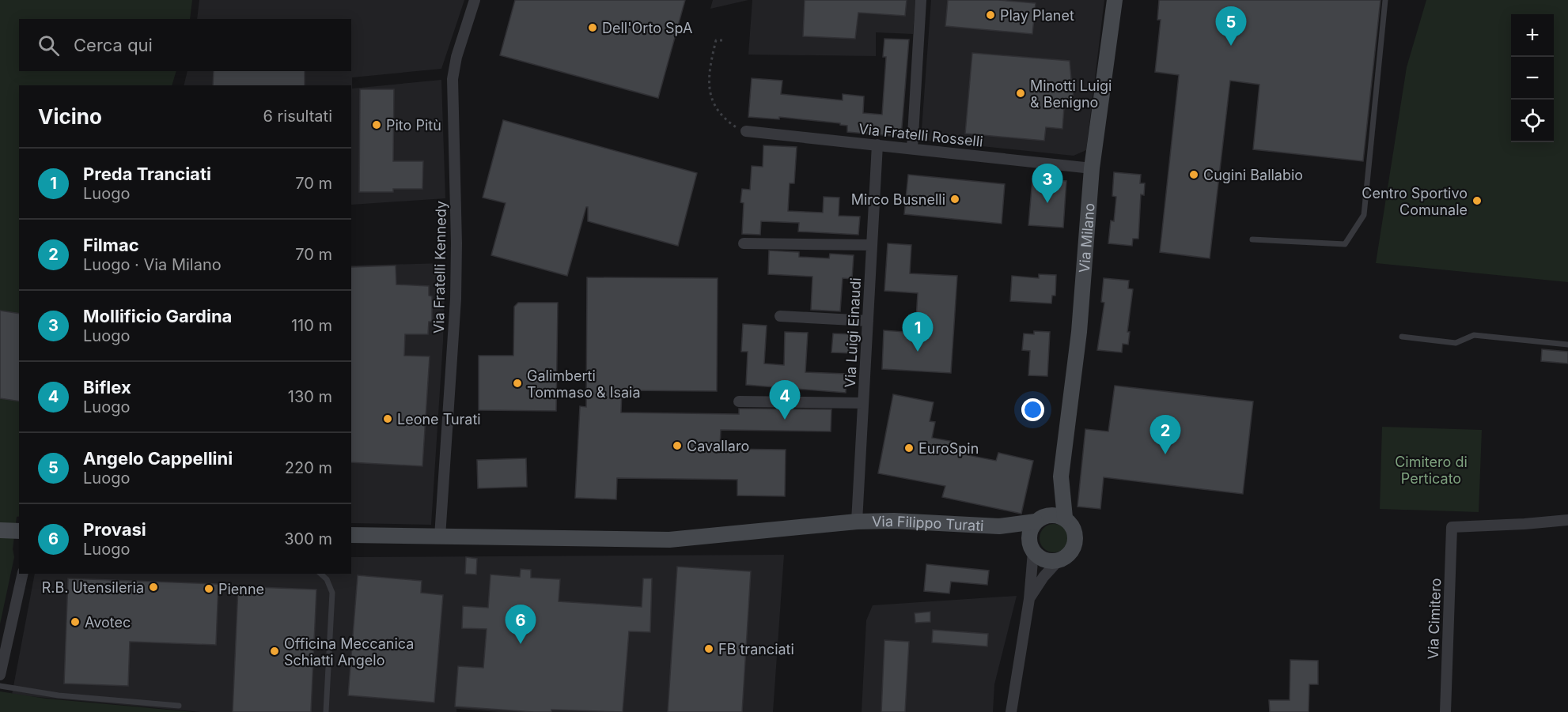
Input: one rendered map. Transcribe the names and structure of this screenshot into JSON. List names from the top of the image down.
{
  "streets": {
    "street": [
      "Via Fratelli Rosselli",
      "Via Milano",
      "Via Fratelli Kennedy",
      "Via Luigi Einaudi",
      "Via Filippo Turati",
      "Via Cimitero"
    ]
  },
  "crossings": [
    ["Via Fratelli Rosselli", "Via Milano"],
    ["Via Fratelli Rosselli", "Via Luigi Einaudi"],
    ["Via Milano", "Via Filippo Turati"],
    ["Via Fratelli Kennedy", "Via Filippo Turati"],
    ["Via Luigi Einaudi", "Via Filippo Turati"]
  ],
  "parks": ["Cimitero di Perticato"],
  "places": [
    "Play Planet",
    "Dell'Orto SpA",
    "Minotti Luigi & Benigno",
    "Pito Pitù",
    "Cugini Ballabio",
    "Mirco Busnelli",
    "Centro Sportivo Comunale",
    "Galimberti Tommaso & Isaia",
    "Leone Turati",
    "Cavallaro",
    "EuroSpin",
    "R.B. Utensileria",
    "Pienne",
    "Avotec",
    "FB tranciati",
    "Officina Meccanica Schiatti Angelo"
  ],
  "page": {
    "pins": [
      "5",
      "3",
      "1",
      "4",
      "2",
      "6"
    ],
    "map_buttons": ["+", "−"],
    "search": "Cerca qui",
    "heading": ["Vicino", "6 risultati"],
    "list": [
      {
        "mark": "1",
        "name": "Preda Tranciati",
        "note": "Luogo",
        "value": "70 m"
      },
      {
        "mark": "2",
        "name": "Filmac",
        "note": "Luogo · Via Milano",
        "value": "70 m"
      },
      {
        "mark": "3",
        "name": "Mollificio Gardina",
        "note": "Luogo",
        "value": "110 m"
      },
      {
        "mark": "4",
        "name": "Biflex",
        "note": "Luogo",
        "value": "130 m"
      },
      {
        "mark": "5",
        "name": "Angelo Cappellini",
        "note": "Luogo",
        "value": "220 m"
      },
      {
        "mark": "6",
        "name": "Provasi",
        "note": "Luogo",
        "value": "300 m"
      }
    ]
  }
}
